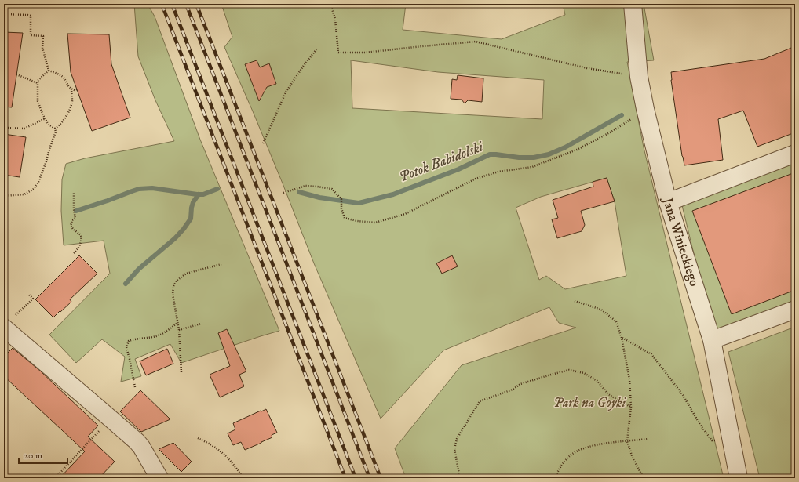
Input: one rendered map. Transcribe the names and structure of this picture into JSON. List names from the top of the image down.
{
  "streets": {
    "street": ["Jana Winieckiego"]
  },
  "water": ["Potok Babidolski"],
  "parks": ["Park na Goyki"],
  "scale_bar": "20 m"
}
